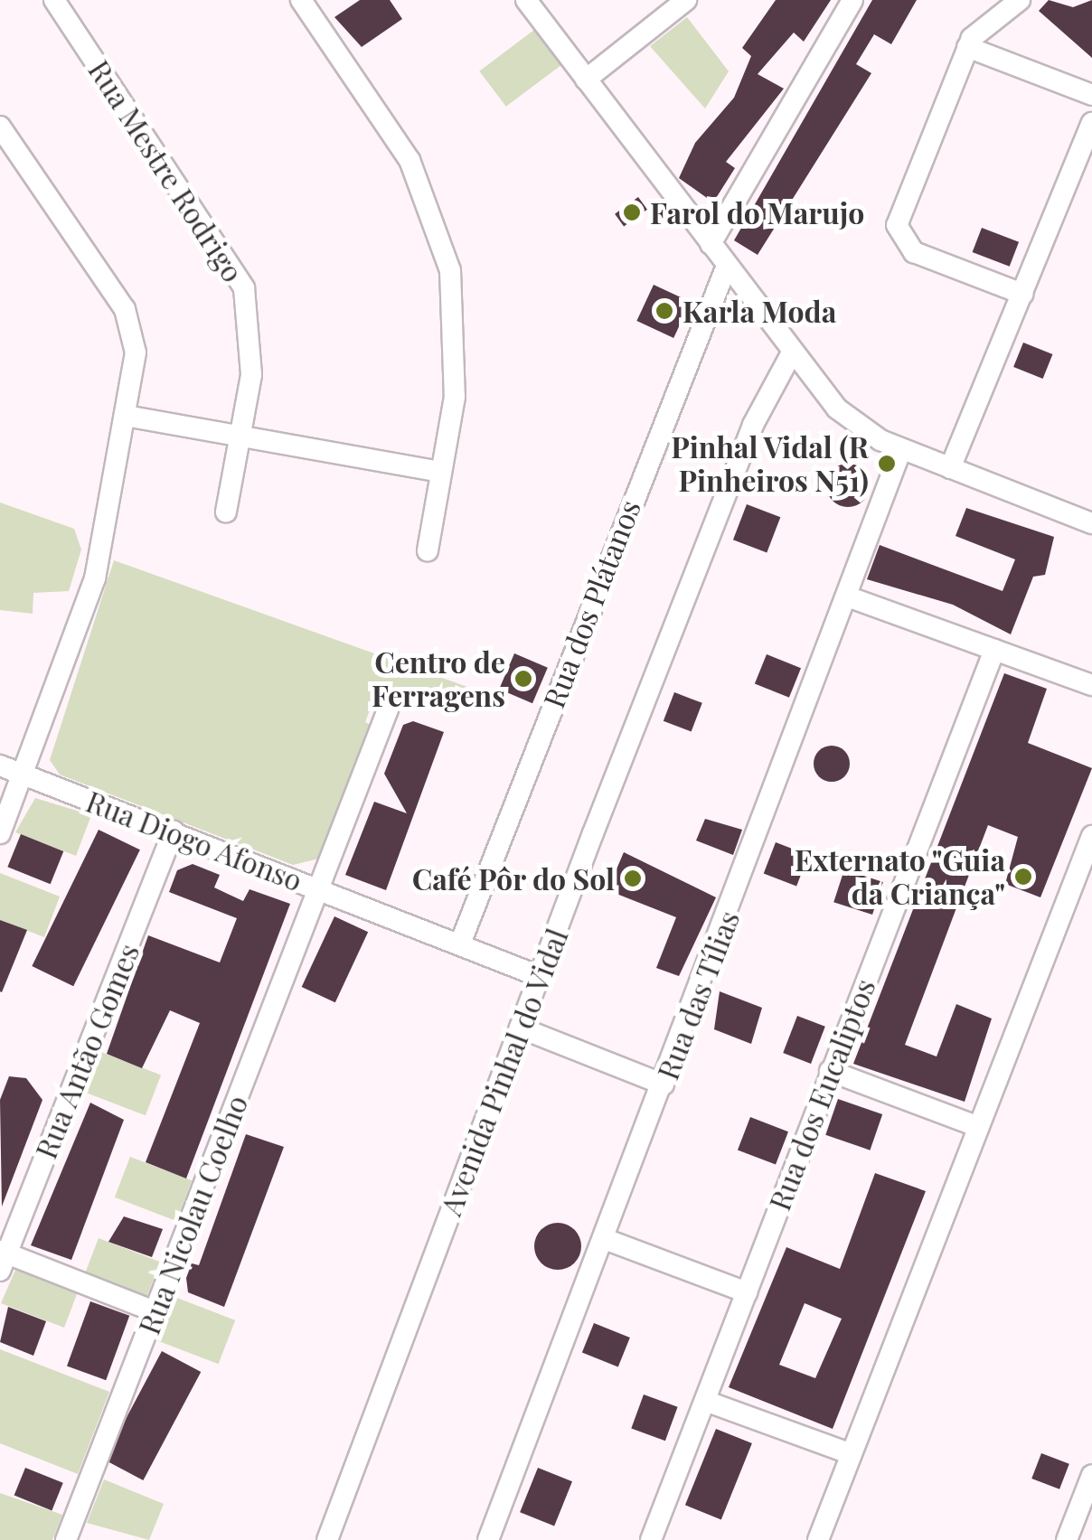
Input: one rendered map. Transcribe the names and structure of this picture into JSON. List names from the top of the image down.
{
  "streets": {
    "street": [
      "Rua Mestre Rodrigo",
      "Rua dos Plátanos",
      "Rua Diogo Afonso",
      "Rua das Tílias",
      "Rua Antão Gomes",
      "Avenida Pinhal do Vidal",
      "Rua dos Eucaliptos",
      "Rua Nicolau Coelho"
    ]
  },
  "crossings": [
    ["Rua dos Plátanos", "Rua Diogo Afonso"],
    ["Rua Diogo Afonso", "Rua Antão Gomes"],
    ["Rua Diogo Afonso", "Avenida Pinhal do Vidal"],
    ["Rua Diogo Afonso", "Rua Nicolau Coelho"]
  ],
  "places": [
    "Farol do Marujo",
    "Karla Moda",
    "Pinhal Vidal (R Pinheiros N51)",
    "Centro de Ferragens",
    "Externato \"Guia da Criança\"",
    "Café Pôr do Sol"
  ]
}
